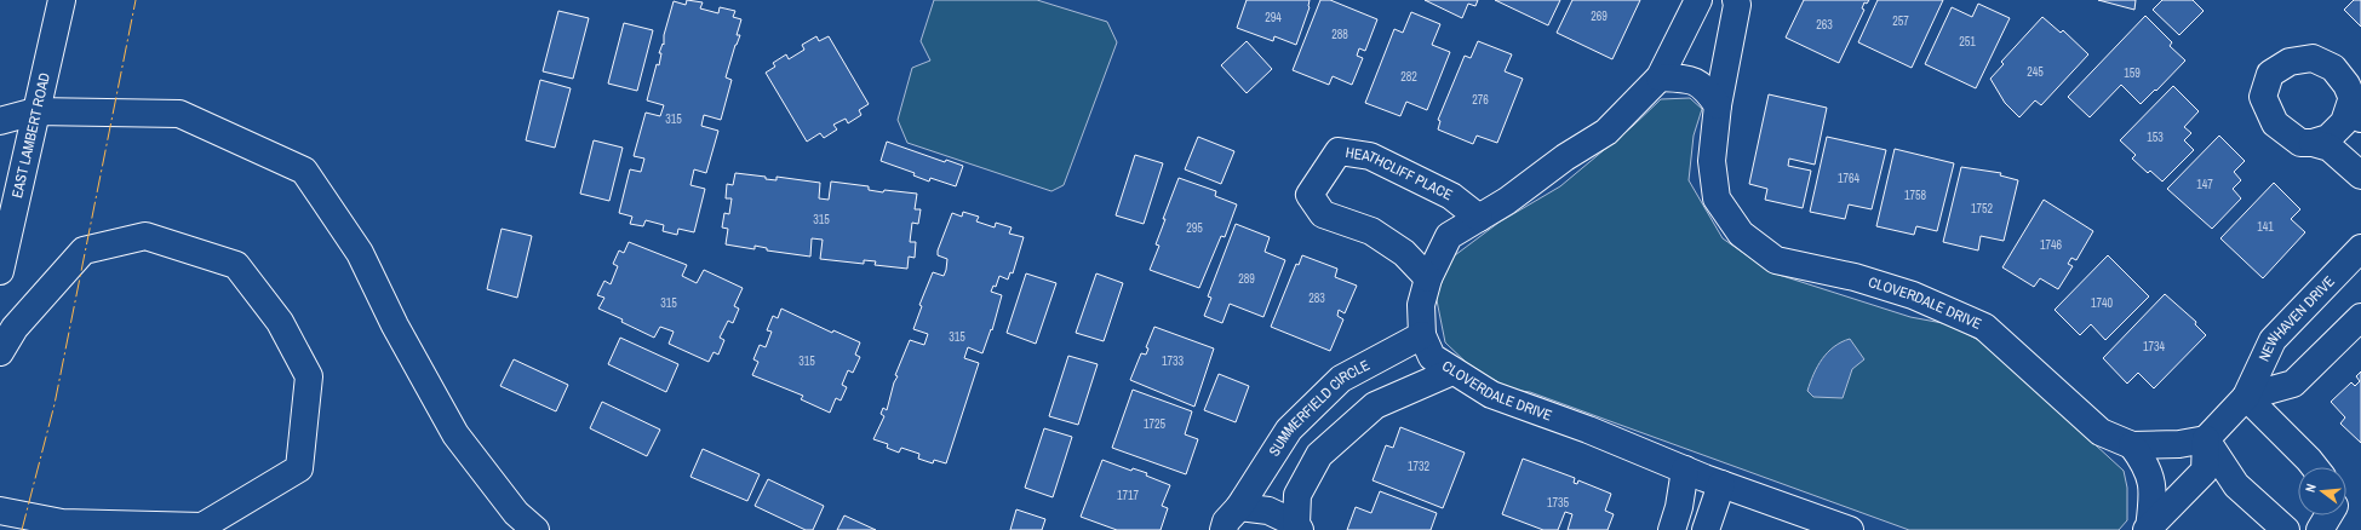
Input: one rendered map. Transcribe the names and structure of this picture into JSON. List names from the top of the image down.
{
  "streets": {
    "main road": [
      "EAST LAMBERT ROAD",
      "HEATHCLIFF PLACE",
      "CLOVERDALE DRIVE",
      "NEWHAVEN DRIVE",
      "SUMMERFIELD CIRCLE"
    ]
  },
  "crossings": [
    ["HEATHCLIFF PLACE", "CLOVERDALE DRIVE"],
    ["CLOVERDALE DRIVE", "NEWHAVEN DRIVE"],
    ["CLOVERDALE DRIVE", "SUMMERFIELD CIRCLE"]
  ],
  "house_numbers": [
    "269",
    "294",
    "257",
    "263",
    "288",
    "251",
    "245",
    "159",
    "282",
    "276",
    "315",
    "153",
    "1764",
    "147",
    "1758",
    "1752",
    "315",
    "141",
    "295",
    "1746",
    "289",
    "283",
    "315",
    "1740",
    "315",
    "1734",
    "315",
    "1733",
    "1725",
    "1732",
    "1717",
    "1735"
  ],
  "north": "left"
}
